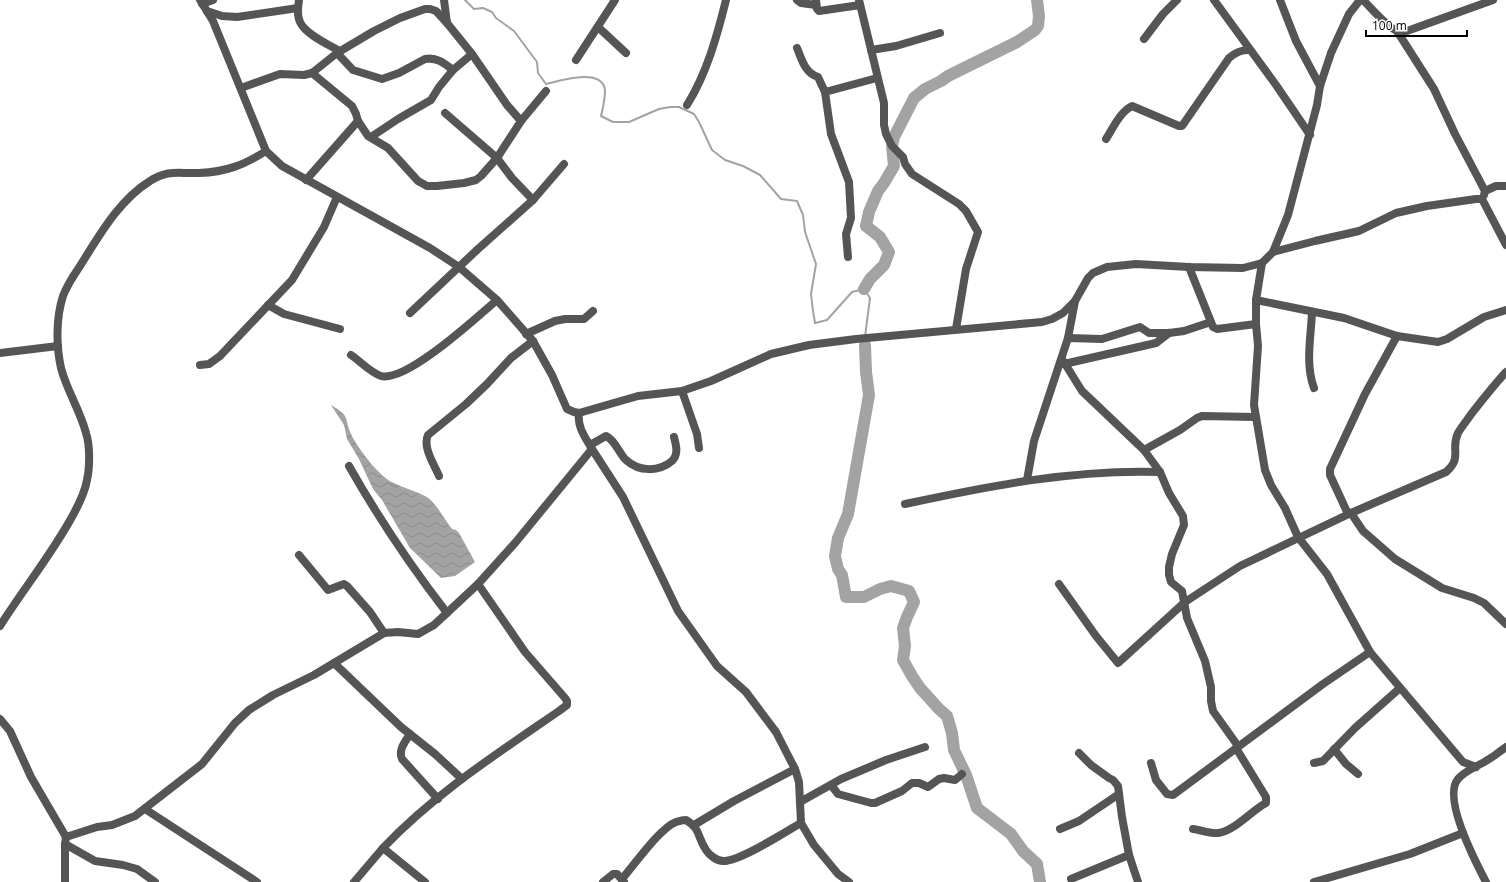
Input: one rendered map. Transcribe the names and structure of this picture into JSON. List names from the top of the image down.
{
  "scale_bar": "100 m"
}
